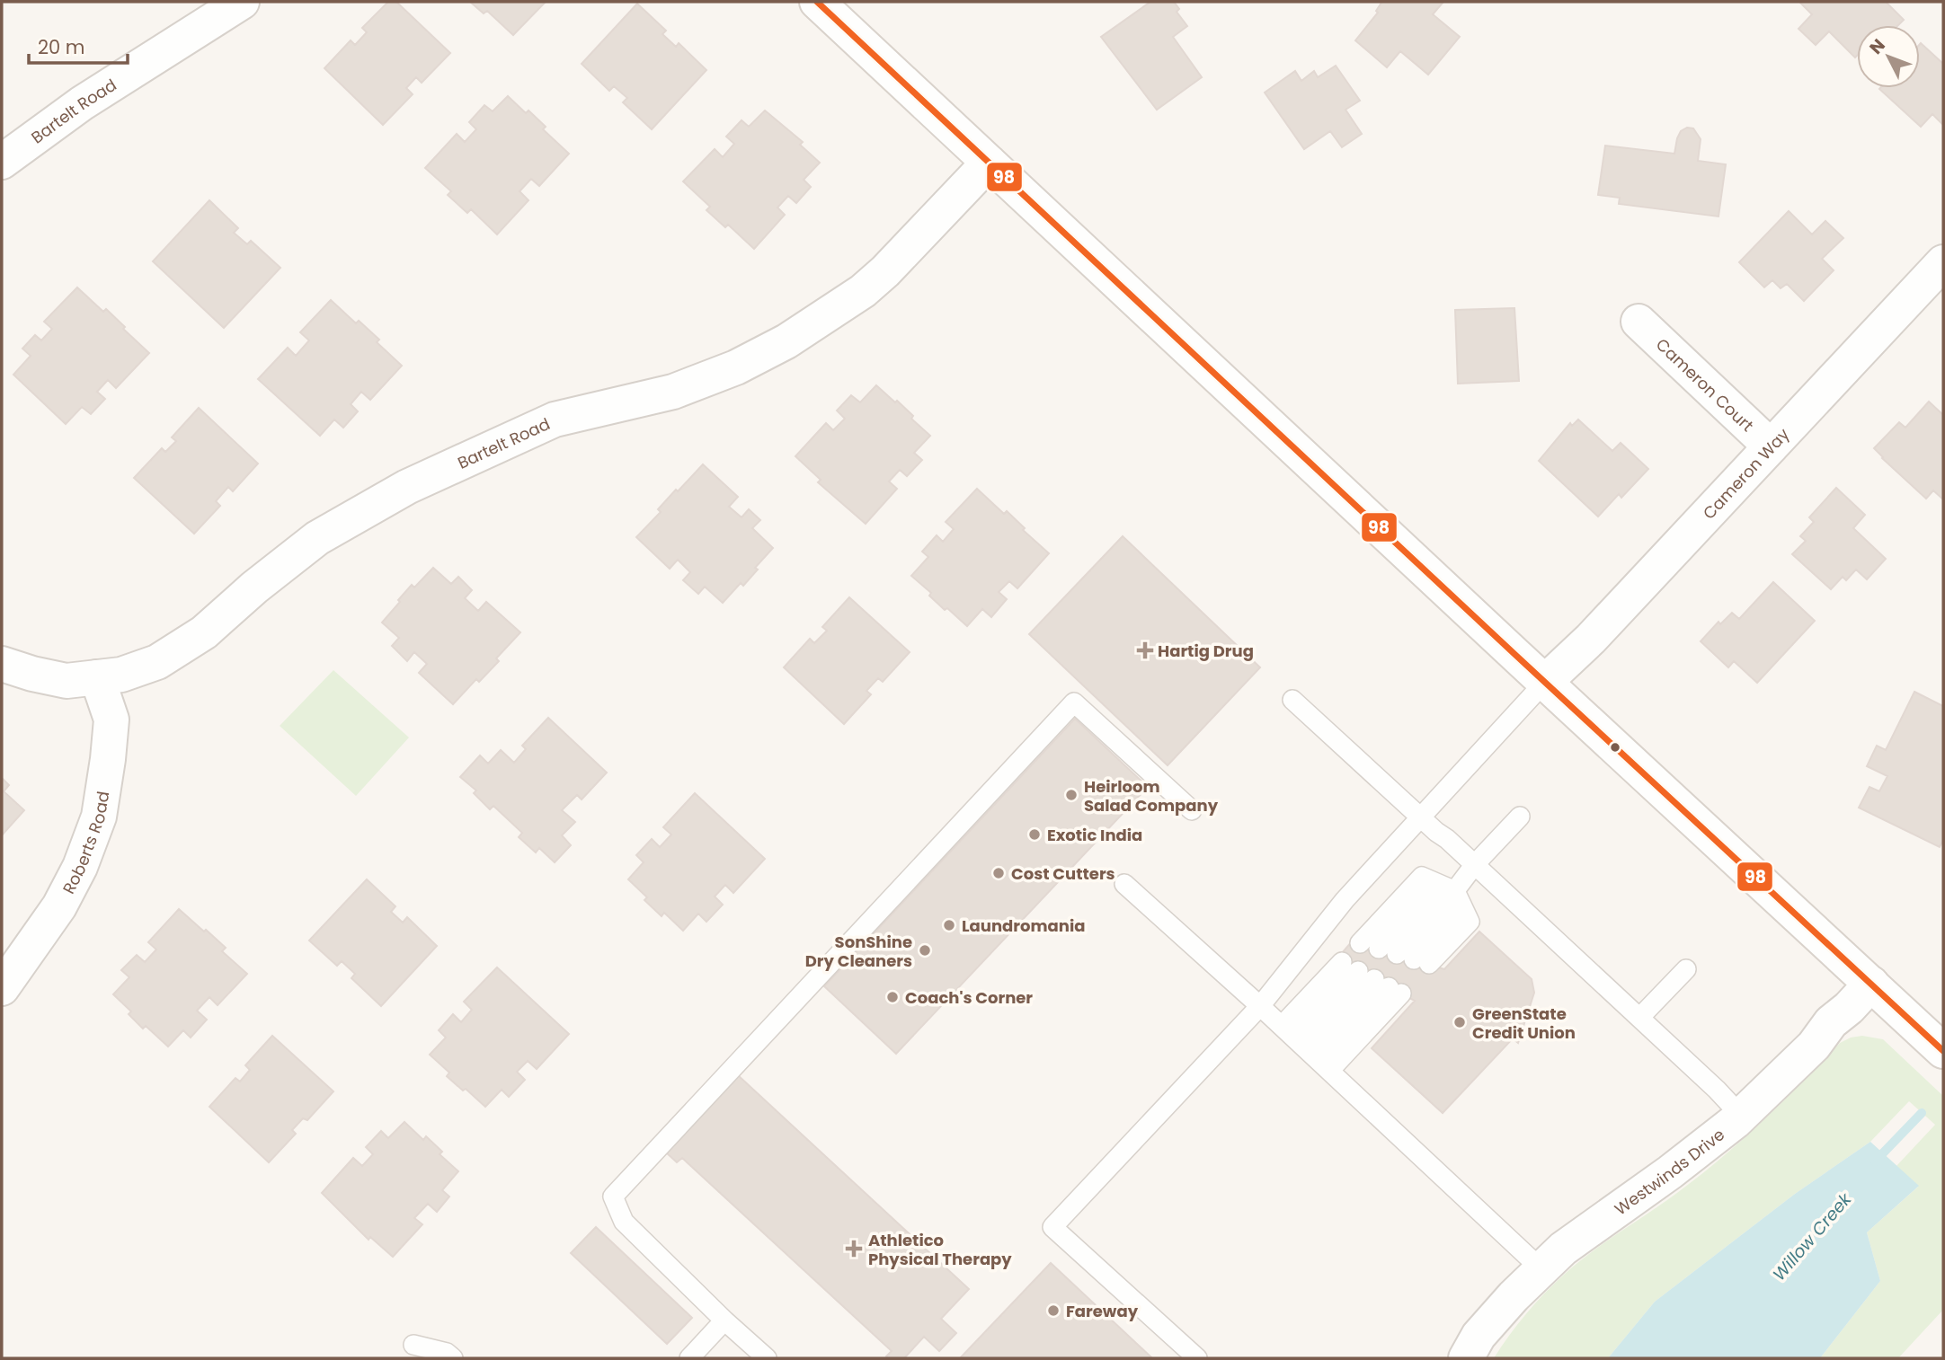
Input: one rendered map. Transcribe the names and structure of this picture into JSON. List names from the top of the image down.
{
  "streets": {
    "street": [
      "Bartelt Road",
      "Cameron Court",
      "Cameron Way",
      "Roberts Road",
      "Westwinds Drive"
    ]
  },
  "crossings": [
    ["Bartelt Road", "Roberts Road"],
    ["Cameron Court", "Cameron Way"]
  ],
  "water": ["Willow Creek"],
  "places": {
    "health": ["Hartig Drug", "Athletico Physical Therapy"],
    "other": [
      "Heirloom Salad Company",
      "Exotic India",
      "Cost Cutters",
      "Laundromania",
      "SonShine Dry Cleaners",
      "Coach's Corner",
      "GreenState Credit Union",
      "Fareway"
    ]
  },
  "lines": ["transit line 98"],
  "scale_bar": "20 m",
  "north": "top left"
}
